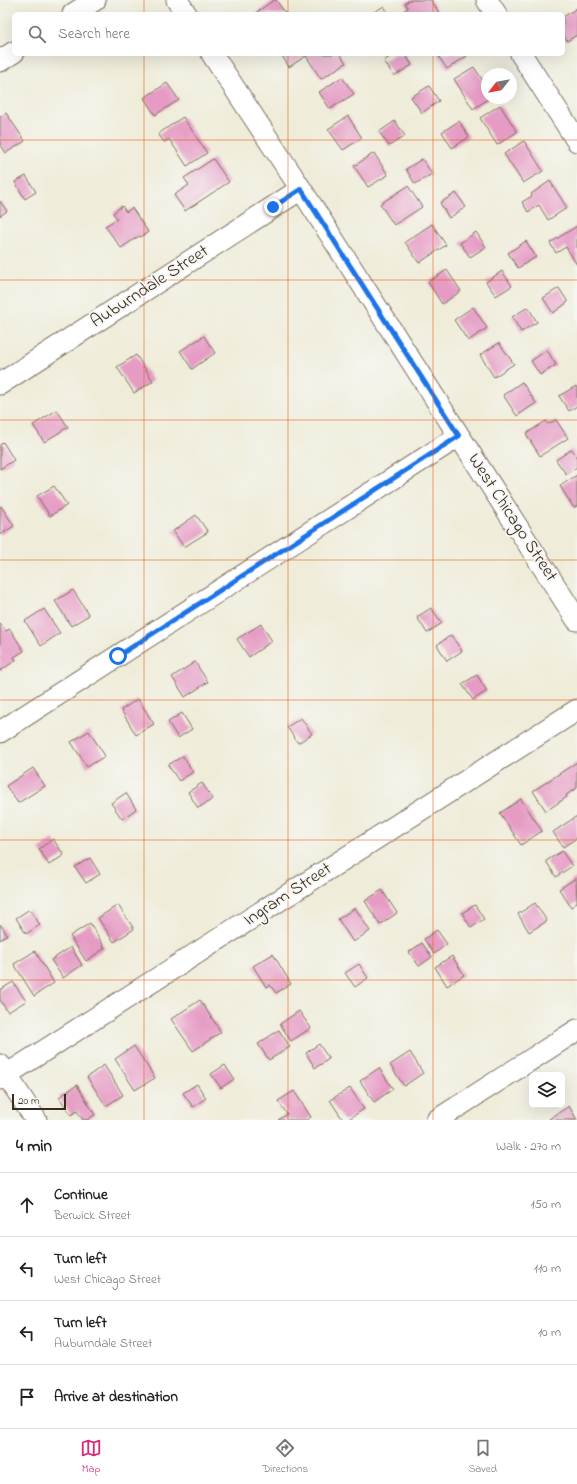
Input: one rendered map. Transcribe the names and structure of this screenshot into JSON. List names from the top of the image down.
{
  "streets": {
    "street": ["Auburndale Street", "West Chicago Street", "Ingram Street"]
  },
  "crossings": [
    ["Auburndale Street", "West Chicago Street"]
  ],
  "scale_bar": "20 m",
  "north": "bottom left",
  "page": {
    "search": "Search here",
    "scale": "20 m",
    "heading": ["4 min", "Walk · 270 m"],
    "list": [
      ["Continue", "Berwick Street", "150 m"],
      ["Turn left", "West Chicago Street", "110 m"],
      ["Turn left", "Auburndale Street", "10 m"],
      "Arrive at destination"
    ],
    "nav": ["Map", "Directions", "Saved"]
  }
}
